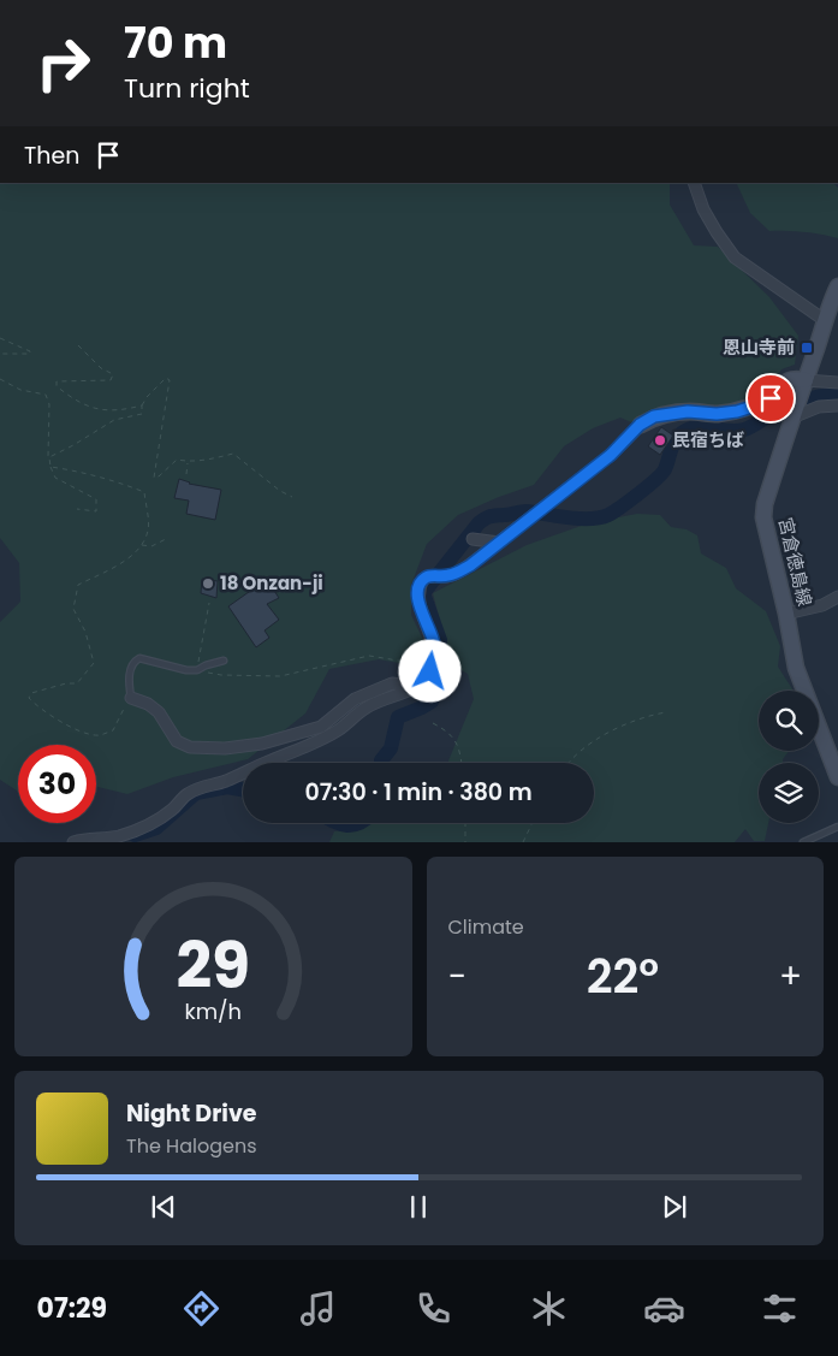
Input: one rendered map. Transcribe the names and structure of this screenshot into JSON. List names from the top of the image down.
{
  "streets": {
    "main road": ["宮倉徳島線"]
  },
  "places": {
    "transit": ["恩山寺前"],
    "other": ["民宿ちば", "18 Onzan-ji"]
  },
  "page": {
    "turn": ["70 m", "Turn right"],
    "then": "Then",
    "limit": "30",
    "trip": "07:30 · 1 min · 380 m",
    "tile": "Climate",
    "heat": ["−", "22°", "+"],
    "song": ["Night Drive", "The Halogens"],
    "tabs": "07:29",
    "gauge": ["29", "km/h"]
  }
}
